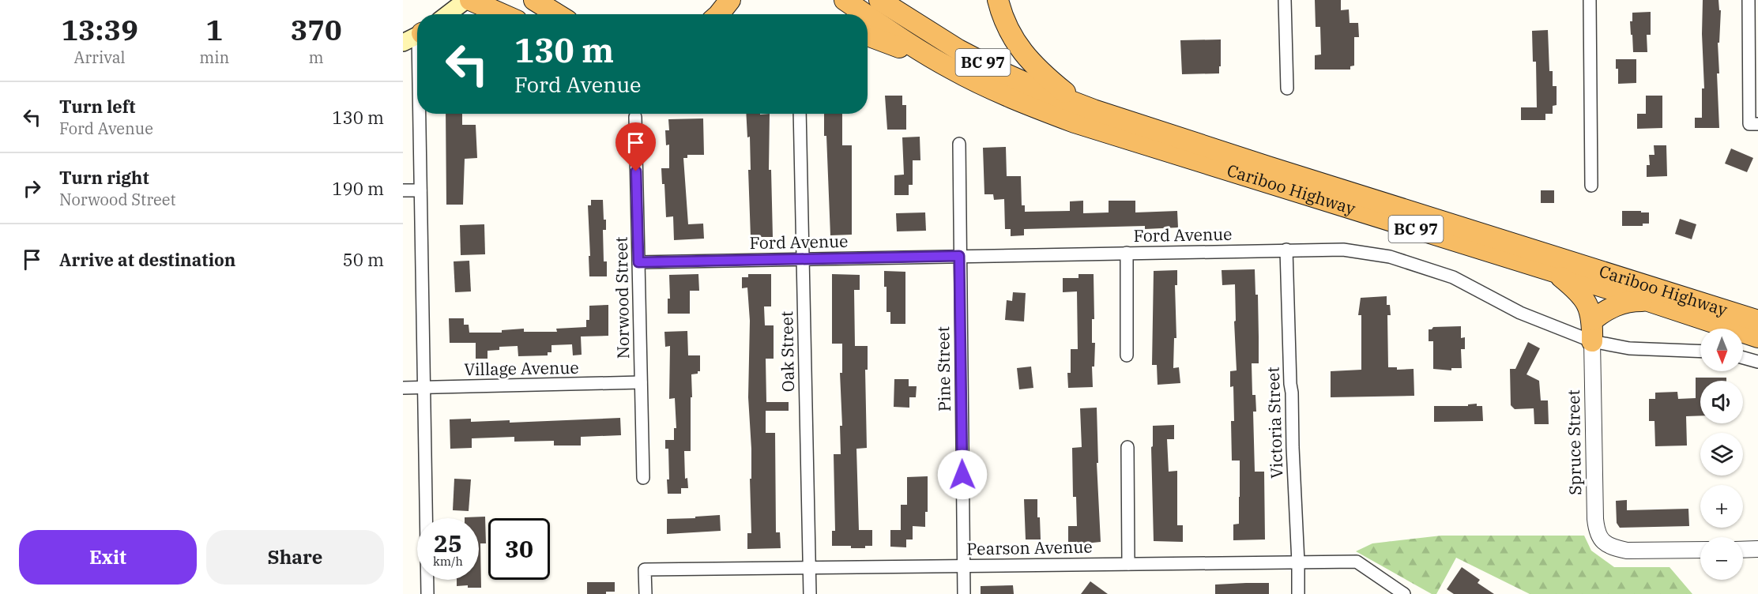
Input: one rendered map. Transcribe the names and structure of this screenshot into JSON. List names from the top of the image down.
{
  "streets": {
    "highway": ["BC 97", "Cariboo Highway"],
    "street": [
      "Ford Avenue",
      "Norwood Street",
      "Oak Street",
      "Village Avenue",
      "Pine Street",
      "Victoria Street",
      "Spruce Street",
      "Pearson Avenue"
    ]
  },
  "crossings": [
    ["Ford Avenue", "Norwood Street"],
    ["Ford Avenue", "Oak Street"],
    ["Ford Avenue", "Pine Street"],
    ["Ford Avenue", "Victoria Street"],
    ["Ford Avenue", "Spruce Street"],
    ["Norwood Street", "Village Avenue"],
    ["Oak Street", "Pearson Avenue"],
    ["Pine Street", "Pearson Avenue"],
    ["Victoria Street", "Pearson Avenue"]
  ],
  "north": "bottom",
  "page": {
    "eta": [
      "13:39",
      "Arrival",
      "1",
      "min",
      "370",
      "m"
    ],
    "turn": ["130 m", "Ford Avenue"],
    "list": [
      {
        "name": "Turn left",
        "note": "Ford Avenue",
        "value": "130 m"
      },
      {
        "name": "Turn right",
        "note": "Norwood Street",
        "value": "190 m"
      },
      {
        "name": "Arrive at destination",
        "value": "50 m"
      }
    ],
    "map_buttons": ["+", "−"],
    "speed": "25 km/h",
    "limit": "30",
    "buttons": ["Exit", "Share"]
  }
}
